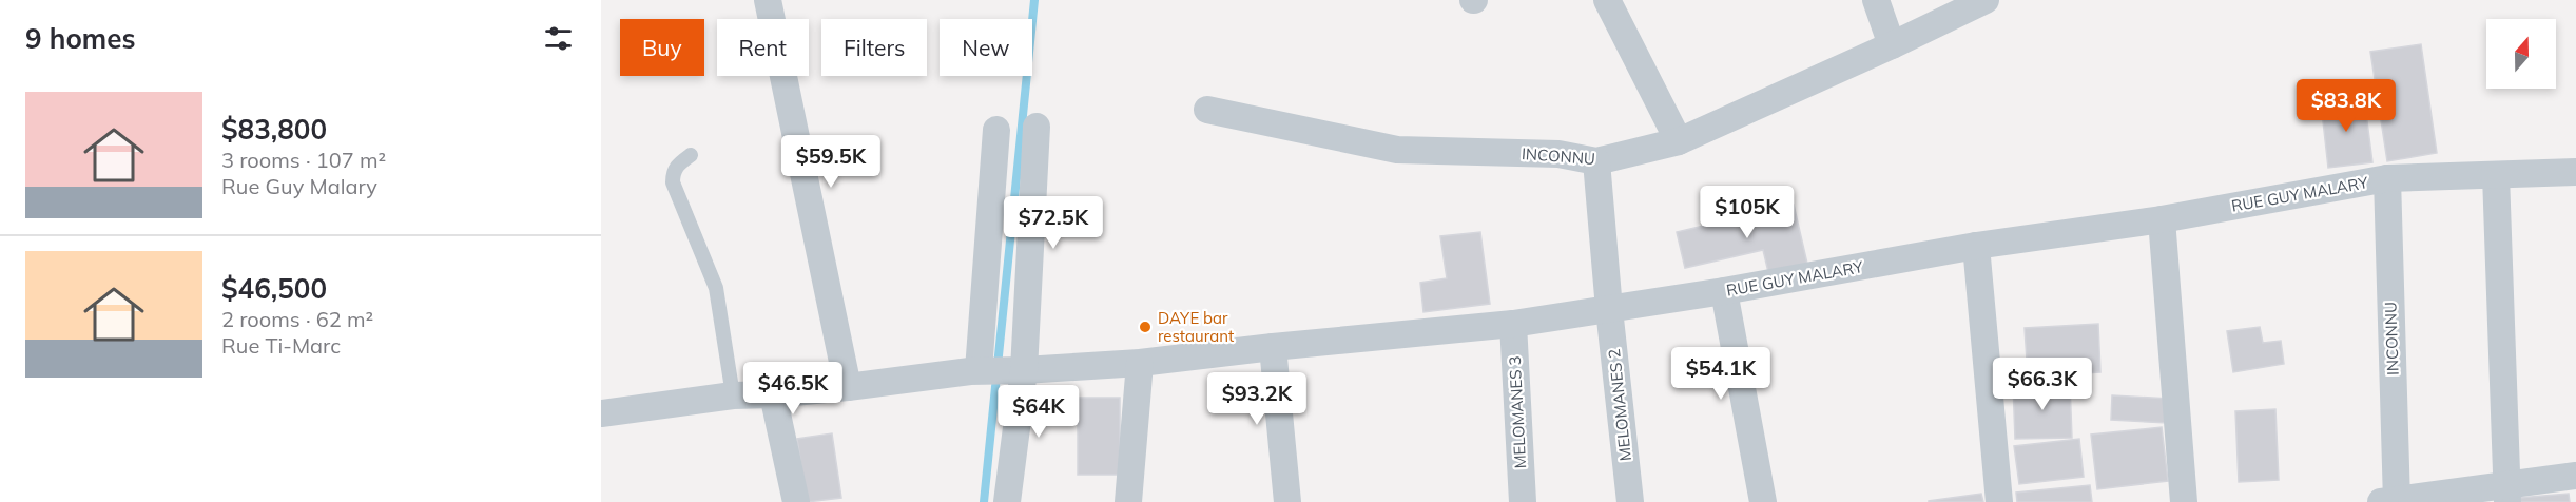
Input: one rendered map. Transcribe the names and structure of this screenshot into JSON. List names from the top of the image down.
{
  "streets": {
    "street": [
      "INCONNU",
      "RUE GUY MALARY",
      "MELOMANES 2",
      "MELOMANES 3"
    ]
  },
  "crossings": [
    ["INCONNU", "RUE GUY MALARY"],
    ["INCONNU", "MELOMANES 2"],
    ["RUE GUY MALARY", "MELOMANES 2"],
    ["RUE GUY MALARY", "MELOMANES 3"]
  ],
  "places": ["DAYE bar restaurant"],
  "north": "top",
  "page": {
    "heading": "9 homes",
    "chip": [
      "Buy",
      "Rent",
      "Filters",
      "New"
    ],
    "list": [
      {
        "name": "$83,800",
        "note": "3 rooms · 107 m² · Rue Guy Malary"
      },
      {
        "name": "$46,500",
        "note": "2 rooms · 62 m² · Rue Ti-Marc"
      }
    ],
    "price": [
      "$83.8K",
      "$59.5K",
      "$105K",
      "$72.5K",
      "$54.1K",
      "$66.3K",
      "$46.5K",
      "$93.2K",
      "$64K"
    ]
  }
}
